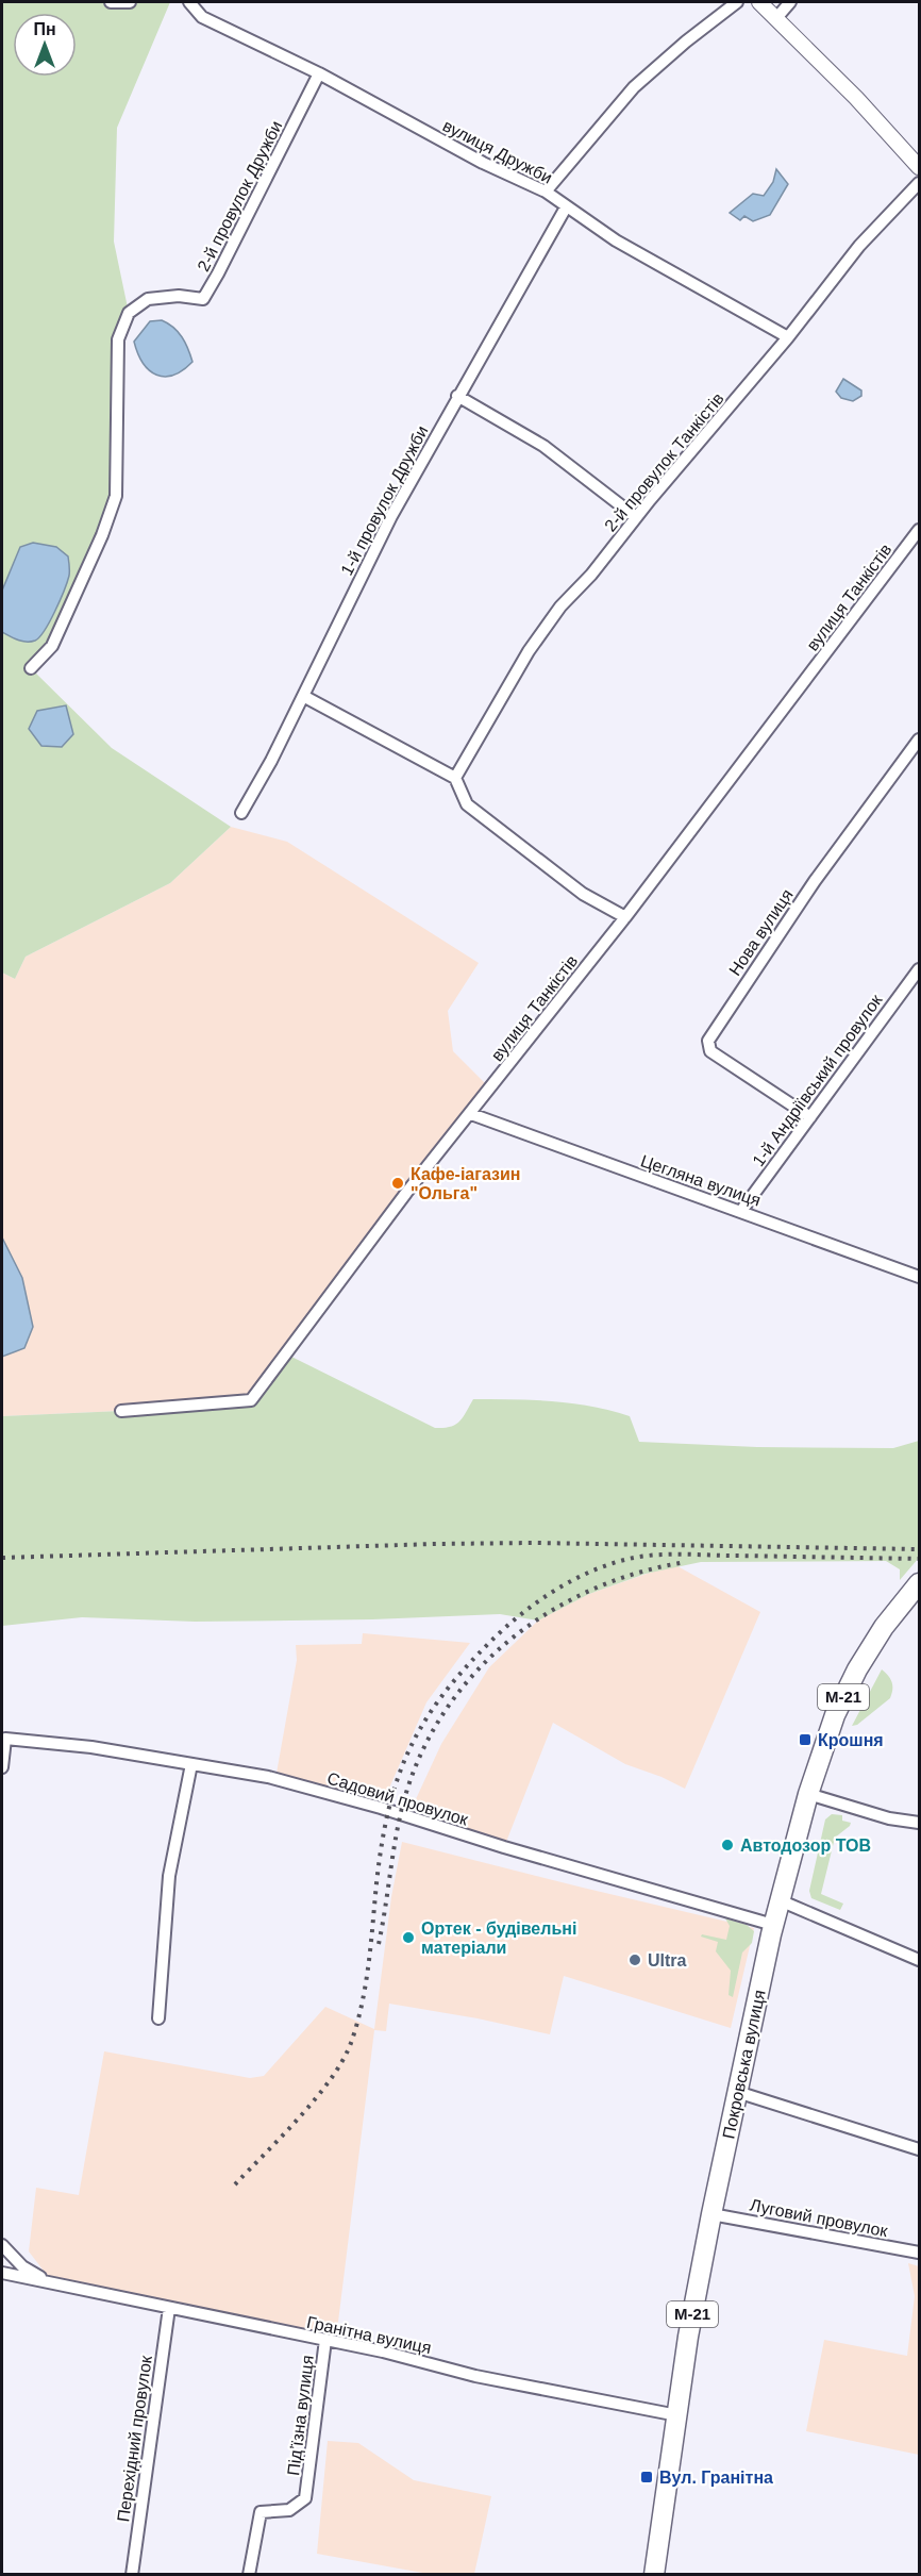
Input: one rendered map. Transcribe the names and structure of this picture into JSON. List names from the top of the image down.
{
  "streets": {
    "highway": ["М-21", "Покровська вулиця"],
    "street": [
      "вулиця Дружби",
      "2-й провулок Дружби",
      "2-й провулок Танкістів",
      "1-й провулок Дружби",
      "вулиця Танкістів",
      "Нова вулиця",
      "1-й Андріївський провулок",
      "Цегляна вулиця",
      "Садовий провулок",
      "Луговий провулок",
      "Гранітна вулиця",
      "Підʼїзна вулиця",
      "Перехідний провулок"
    ]
  },
  "crossings": [
    ["вулиця Дружби", "2-й провулок Дружби"],
    ["вулиця Дружби", "2-й провулок Танкістів"],
    ["вулиця Дружби", "1-й провулок Дружби"],
    ["вулиця Танкістів", "Цегляна вулиця"],
    ["Нова вулиця", "1-й Андріївський провулок"],
    ["1-й Андріївський провулок", "Цегляна вулиця"],
    ["Садовий провулок", "Покровська вулиця"],
    ["Покровська вулиця", "Луговий провулок"],
    ["Покровська вулиця", "Гранітна вулиця"],
    ["Гранітна вулиця", "Підʼїзна вулиця"],
    ["Гранітна вулиця", "Перехідний провулок"]
  ],
  "places": {
    "other": [
      "Кафе-іагазин \"Ольга\"",
      "Автодозор ТОВ",
      "Ортек - будівельні матеріали",
      "Ultra"
    ],
    "transit": ["Крошня", "Вул. Гранітна"]
  },
  "north": "top"
}
